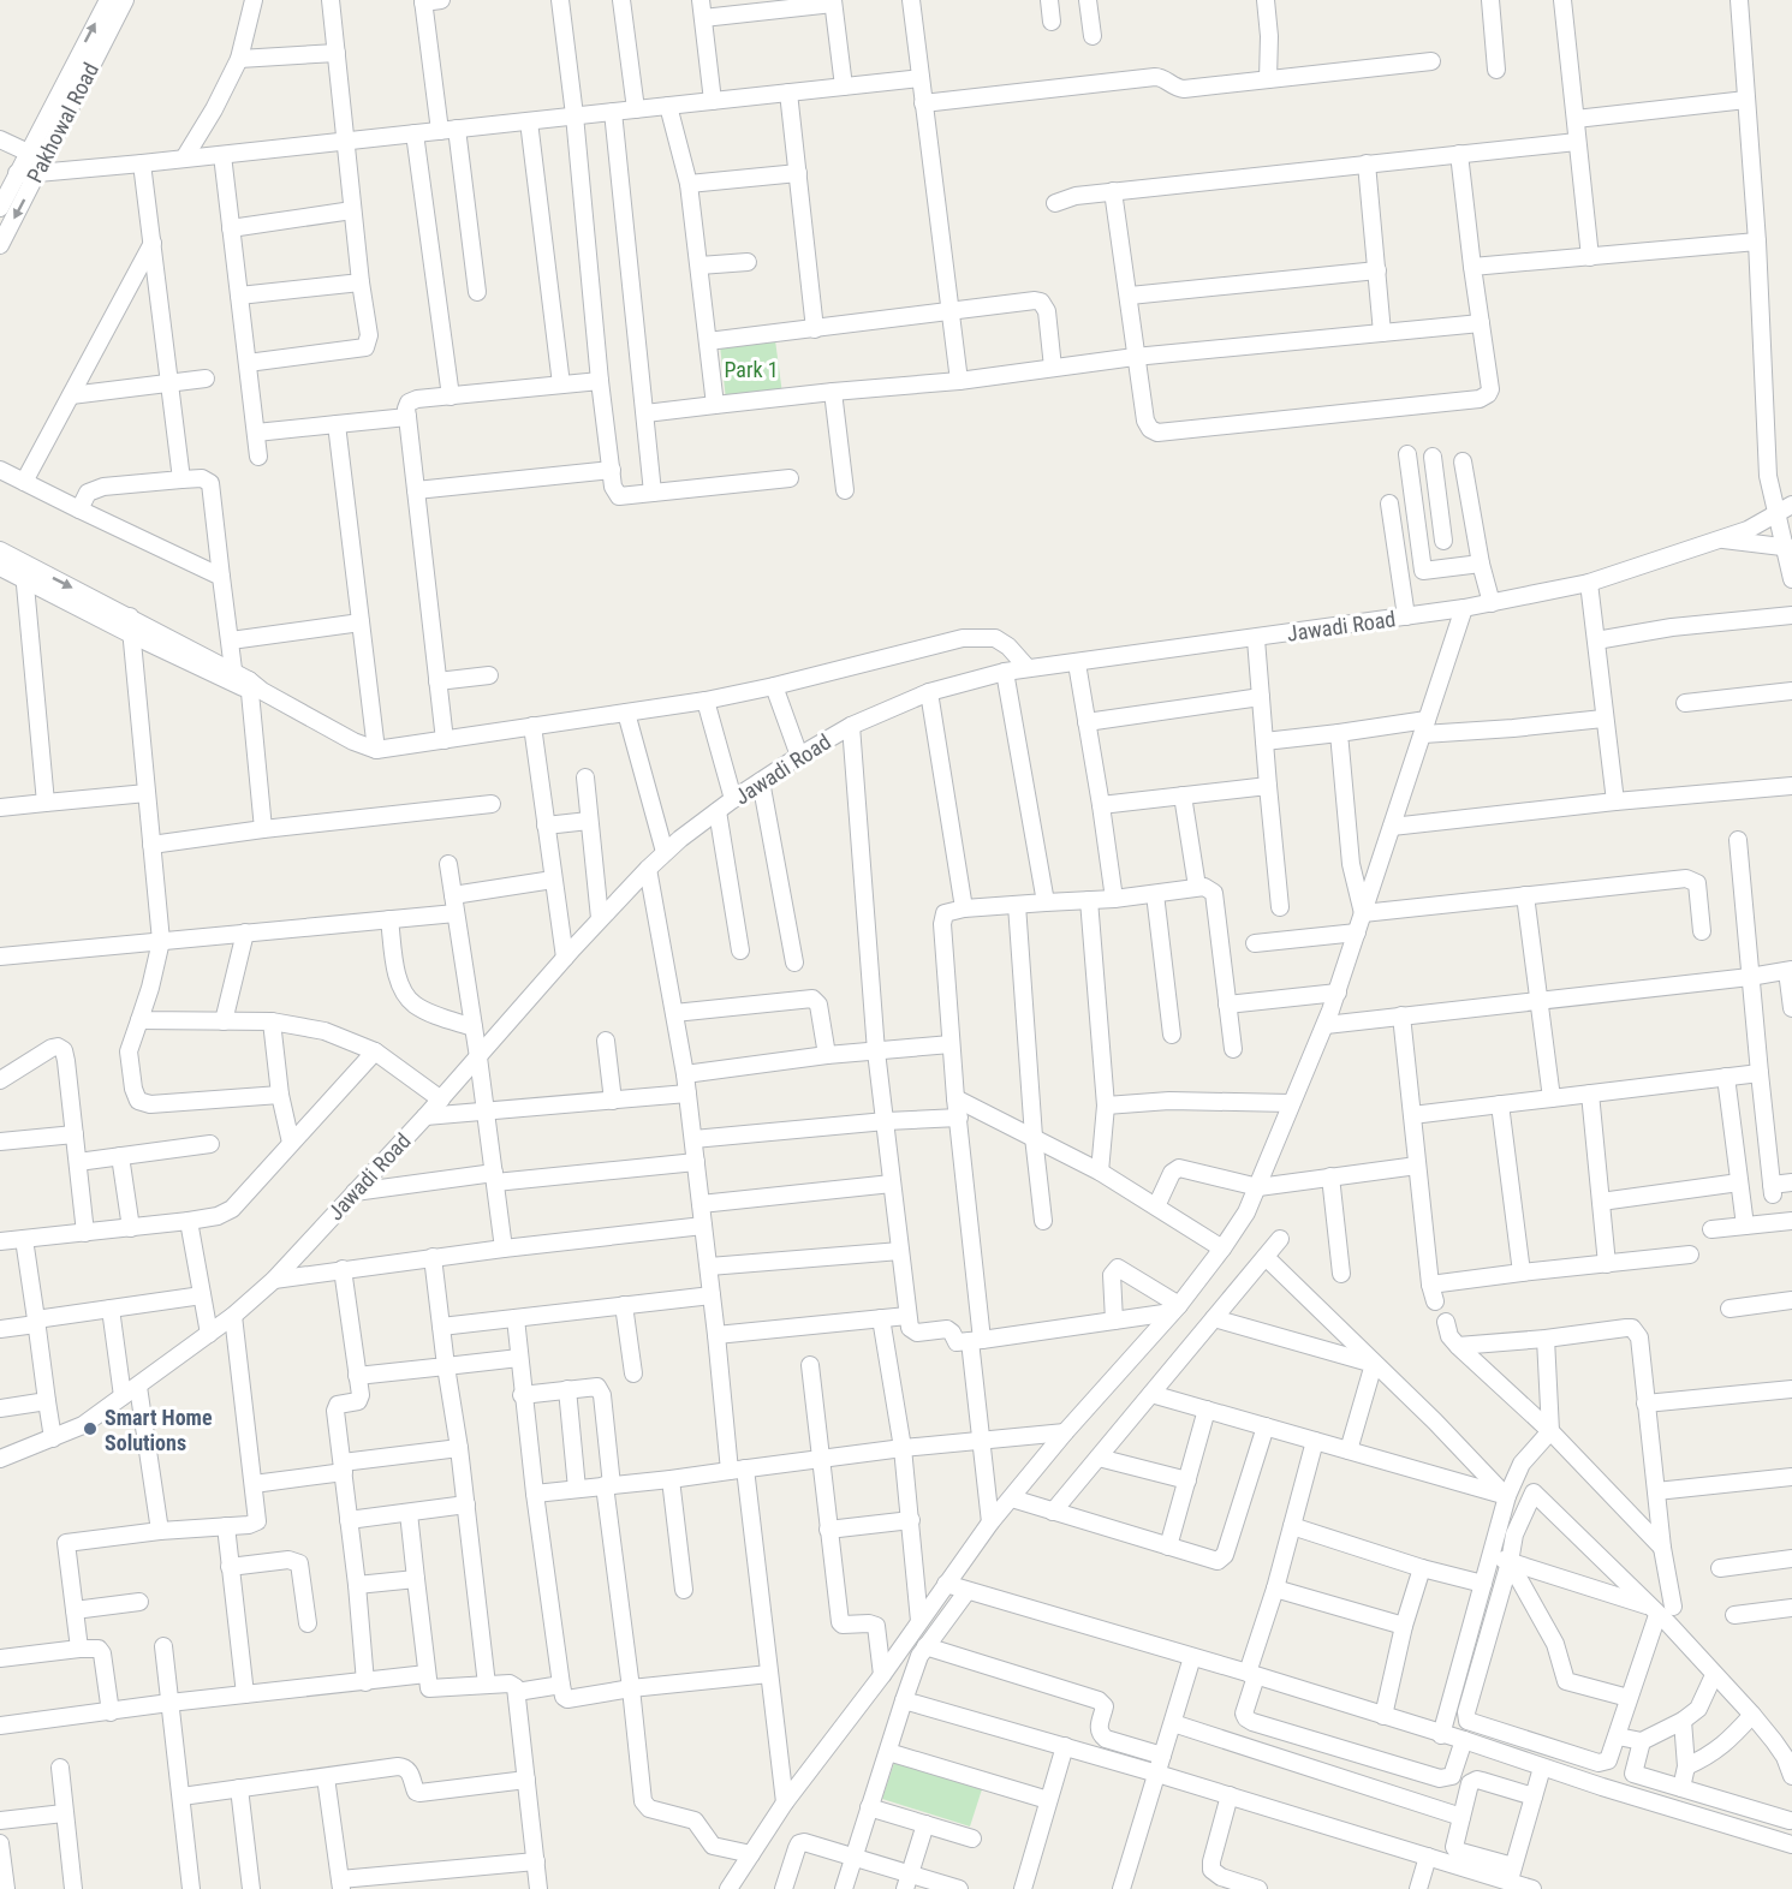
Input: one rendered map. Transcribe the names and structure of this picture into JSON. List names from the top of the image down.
{
  "streets": {
    "street": ["Pakhowal Road", "Jawadi Road"]
  },
  "parks": ["Park 1"],
  "places": ["Smart Home Solutions"]
}
